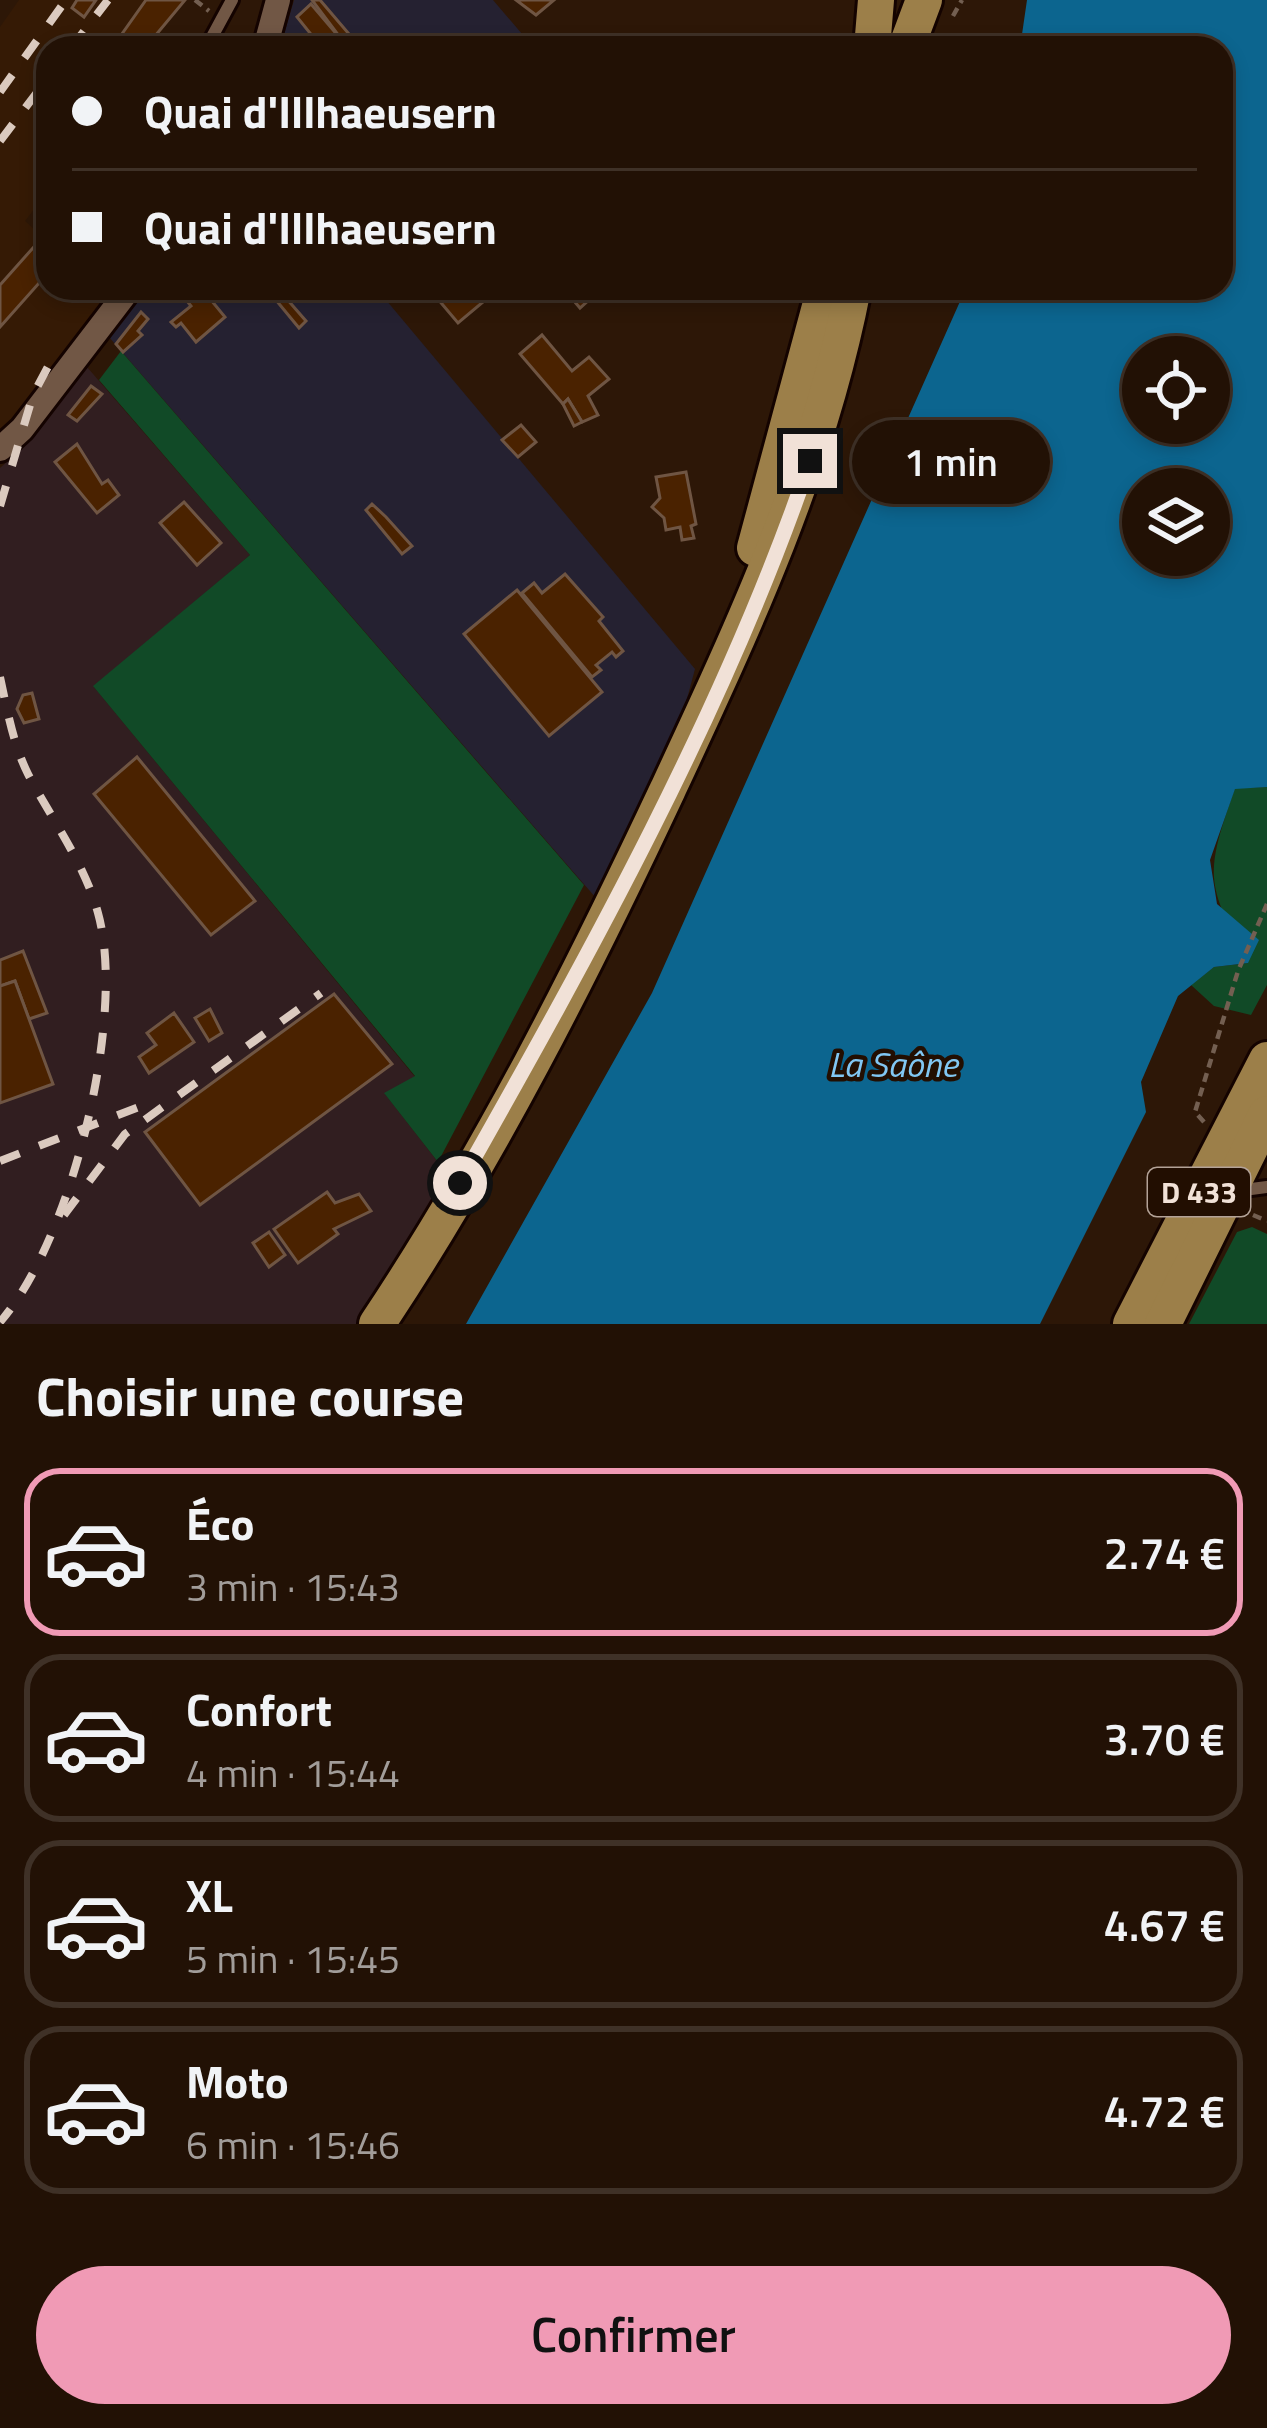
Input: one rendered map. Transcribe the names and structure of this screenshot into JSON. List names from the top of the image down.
{
  "streets": {
    "main road": ["D 433"]
  },
  "water": ["La Saône"],
  "page": {
    "banner": ["Quai d'Illhaeusern", "Quai d'Illhaeusern"],
    "bubble": "1 min",
    "heading": "Choisir une course",
    "list": [
      {
        "name": "Éco",
        "note": "3 min · 15:43",
        "value": "2.74 €"
      },
      {
        "name": "Confort",
        "note": "4 min · 15:44",
        "value": "3.70 €"
      },
      {
        "name": "XL",
        "note": "5 min · 15:45",
        "value": "4.67 €"
      },
      {
        "name": "Moto",
        "note": "6 min · 15:46",
        "value": "4.72 €"
      }
    ],
    "buttons": "Confirmer"
  }
}
